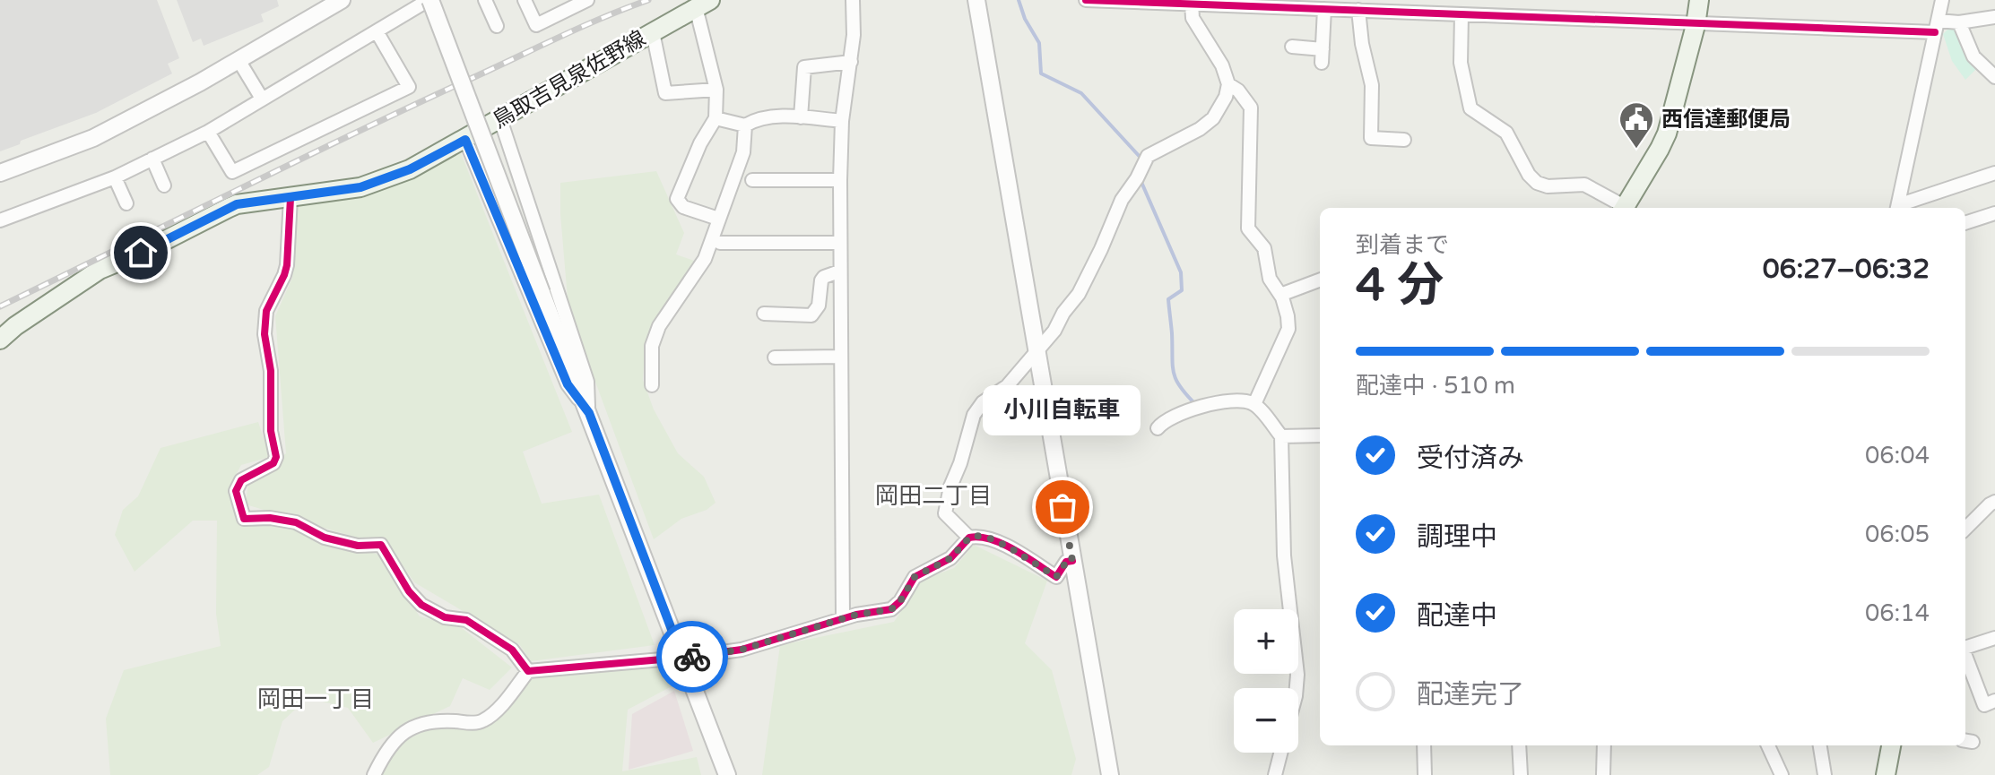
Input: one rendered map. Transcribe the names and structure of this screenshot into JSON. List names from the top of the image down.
{
  "streets": {
    "main road": ["鳥取吉見泉佐野線"]
  },
  "districts": ["岡田二丁目", "岡田一丁目"],
  "places": {
    "public building": ["西信達郵便局"],
    "other": ["小川自転車"]
  },
  "page": {
    "heading": ["4 分", "到着まで", "06:27–06:32"],
    "bar": "配達中 · 510 m",
    "bubble": "小川自転車",
    "list": [
      ["受付済み", "06:04"],
      ["調理中", "06:05"],
      ["配達中", "06:14"],
      "配達完了"
    ],
    "map_buttons": ["+", "−"]
  }
}
